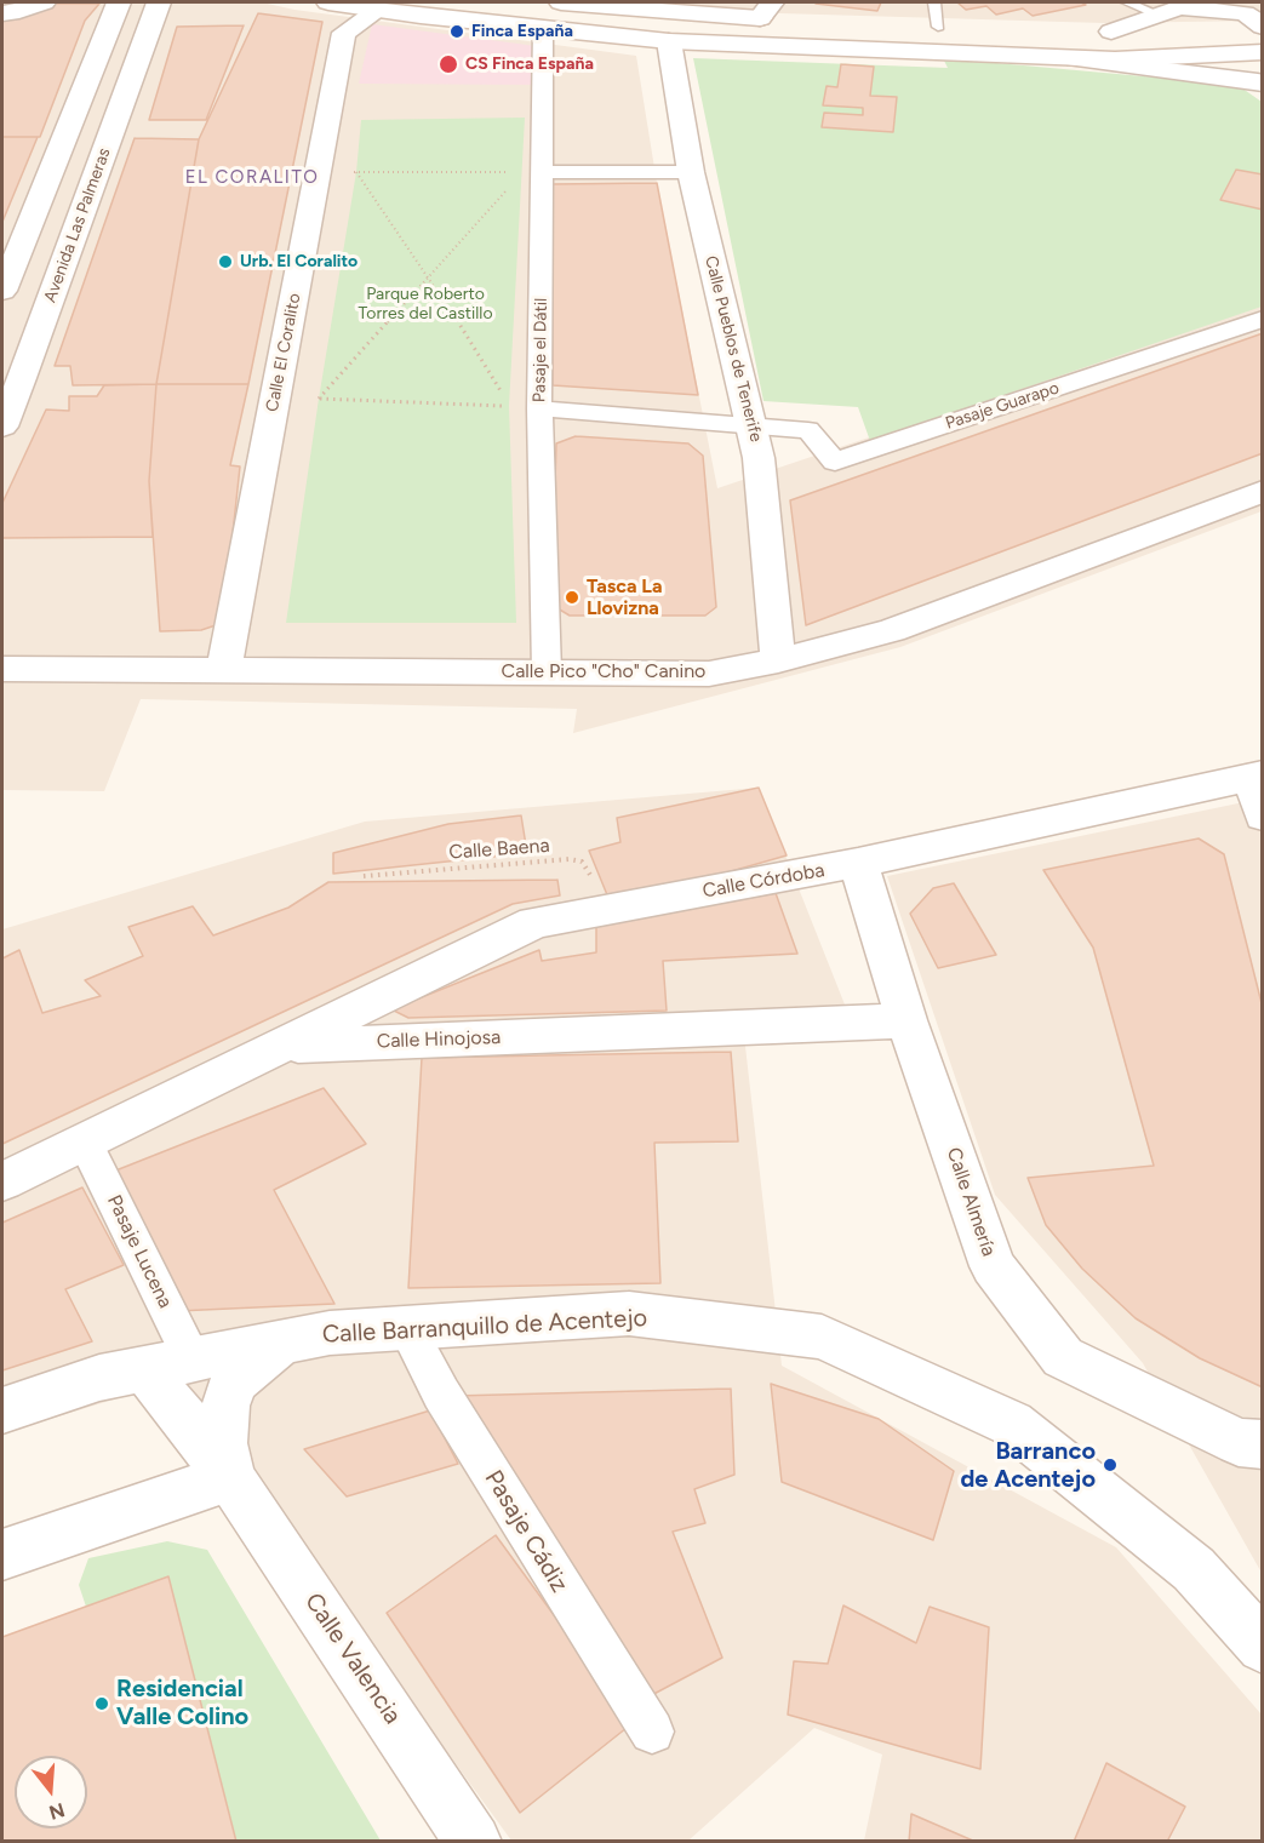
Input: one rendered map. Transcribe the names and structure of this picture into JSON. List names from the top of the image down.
{
  "streets": {
    "street": [
      "Avenida Las Palmeras",
      "Calle Pueblos de Tenerife",
      "Pasaje el Dátil",
      "Calle El Coralito",
      "Pasaje Guarapo",
      "Calle Pico \"Cho\" Canino",
      "Calle Córdoba",
      "Calle Hinojosa",
      "Calle Almería",
      "Pasaje Lucena",
      "Calle Barranquillo de Acentejo",
      "Pasaje Cádiz",
      "Calle Valencia"
    ],
    "path": ["Calle Baena"]
  },
  "crossings": [
    ["Calle Pueblos de Tenerife", "Pasaje Guarapo"],
    ["Calle Pueblos de Tenerife", "Calle Pico \"Cho\" Canino"],
    ["Pasaje el Dátil", "Calle Pico \"Cho\" Canino"],
    ["Calle El Coralito", "Calle Pico \"Cho\" Canino"],
    ["Calle Baena", "Calle Córdoba"],
    ["Calle Córdoba", "Calle Hinojosa"],
    ["Calle Córdoba", "Calle Almería"],
    ["Calle Hinojosa", "Calle Almería"],
    ["Calle Hinojosa", "Pasaje Lucena"],
    ["Pasaje Lucena", "Calle Barranquillo de Acentejo"],
    ["Calle Barranquillo de Acentejo", "Pasaje Cádiz"],
    ["Calle Barranquillo de Acentejo", "Calle Valencia"]
  ],
  "districts": ["EL CORALITO"],
  "parks": ["Parque Roberto Torres del Castillo"],
  "places": [
    "Finca España",
    "CS Finca España",
    "Urb. El Coralito",
    "Tasca La Llovizna",
    "Barranco de Acentejo",
    "Residencial Valle Colino"
  ],
  "north": "bottom"
}
